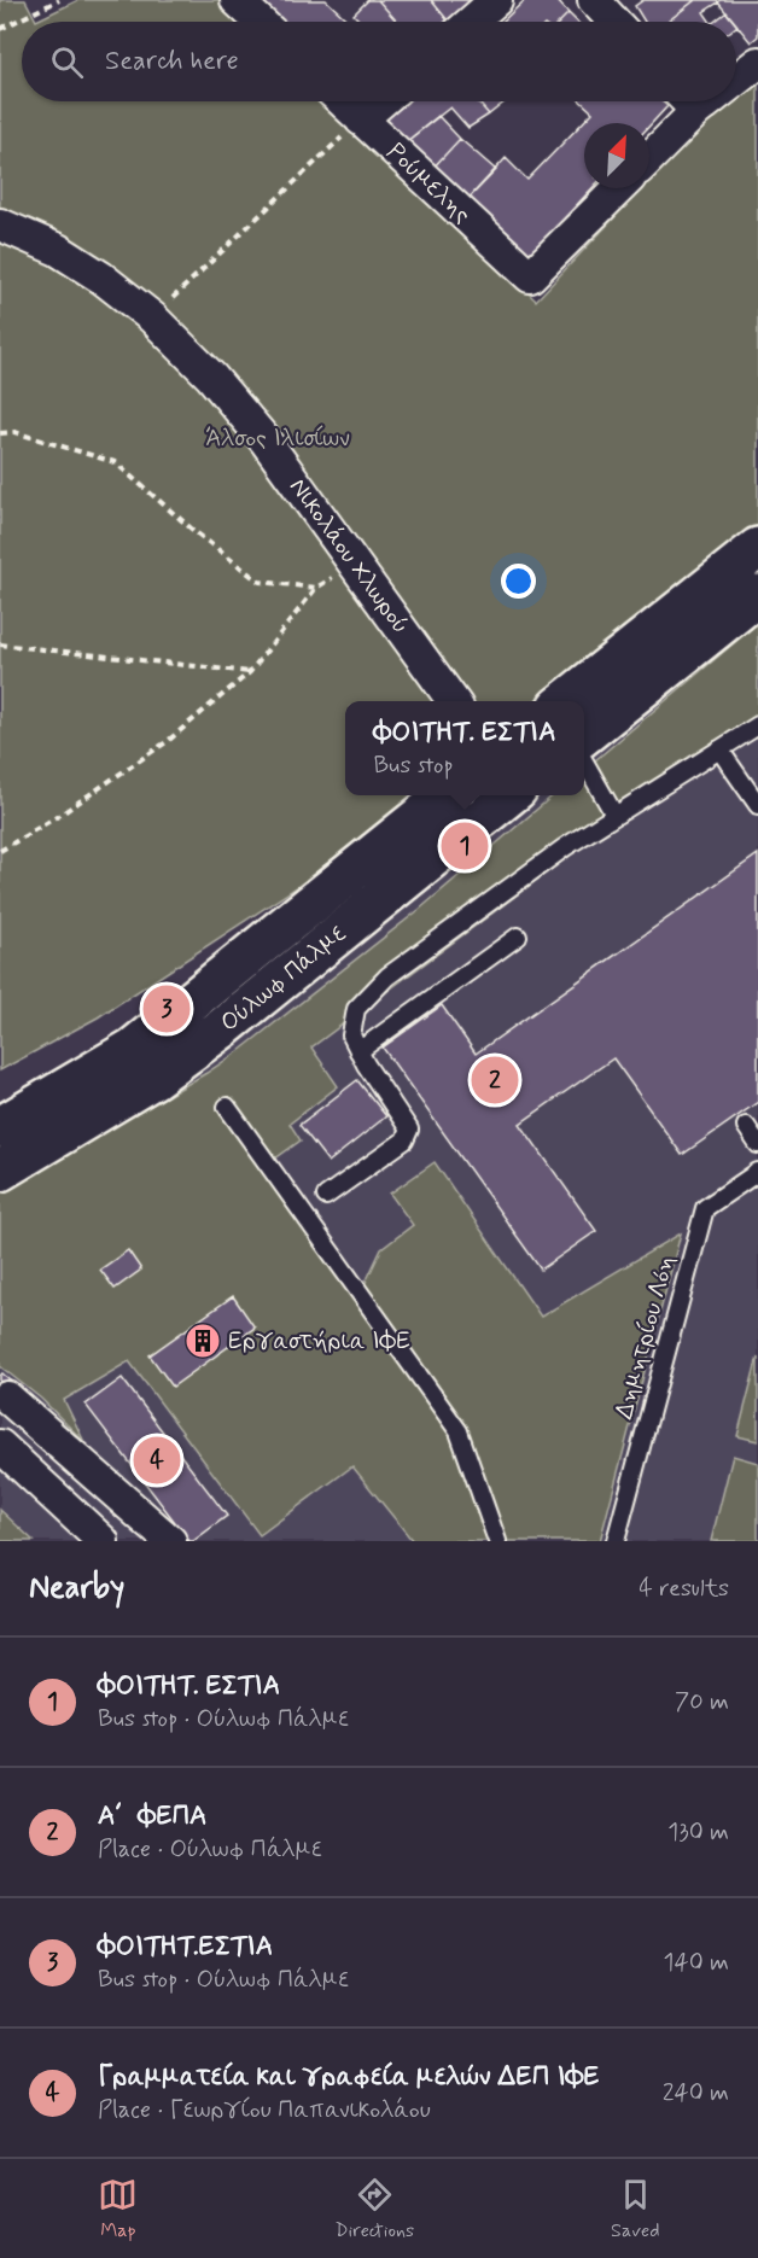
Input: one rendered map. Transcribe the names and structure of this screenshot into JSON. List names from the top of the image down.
{
  "streets": {
    "main road": ["Ούλωφ Πάλμε"],
    "street": ["Ρούμελης", "Νικολάου Χλωρού"],
    "lane": ["Δημητρίου Λόη"]
  },
  "parks": ["Άλσος Ιλισίων"],
  "places": {
    "building": ["Εργαστήρια ΙΦΕ"]
  },
  "north": "top right",
  "page": {
    "search": "Search here",
    "popup": ["ΦΟΙΤΗΤ. ΕΣΤΙΑ", "Bus stop"],
    "pins": [
      "1",
      "3",
      "2",
      "4"
    ],
    "heading": ["Nearby", "4 results"],
    "list": [
      {
        "mark": "1",
        "name": "ΦΟΙΤΗΤ. ΕΣΤΙΑ",
        "note": "Bus stop · Ούλωφ Πάλμε",
        "value": "70 m"
      },
      {
        "mark": "2",
        "name": "Α΄ ΦΕΠΑ",
        "note": "Place · Ούλωφ Πάλμε",
        "value": "130 m"
      },
      {
        "mark": "3",
        "name": "ΦΟΙΤΗΤ.ΕΣΤΙΑ",
        "note": "Bus stop · Ούλωφ Πάλμε",
        "value": "140 m"
      },
      {
        "mark": "4",
        "name": "Γραμματεία και γραφεία μελών ΔΕΠ ΙΦΕ",
        "note": "Place · Γεωργίου Παπανικολάου",
        "value": "240 m"
      }
    ],
    "nav": ["Map", "Directions", "Saved"]
  }
}
